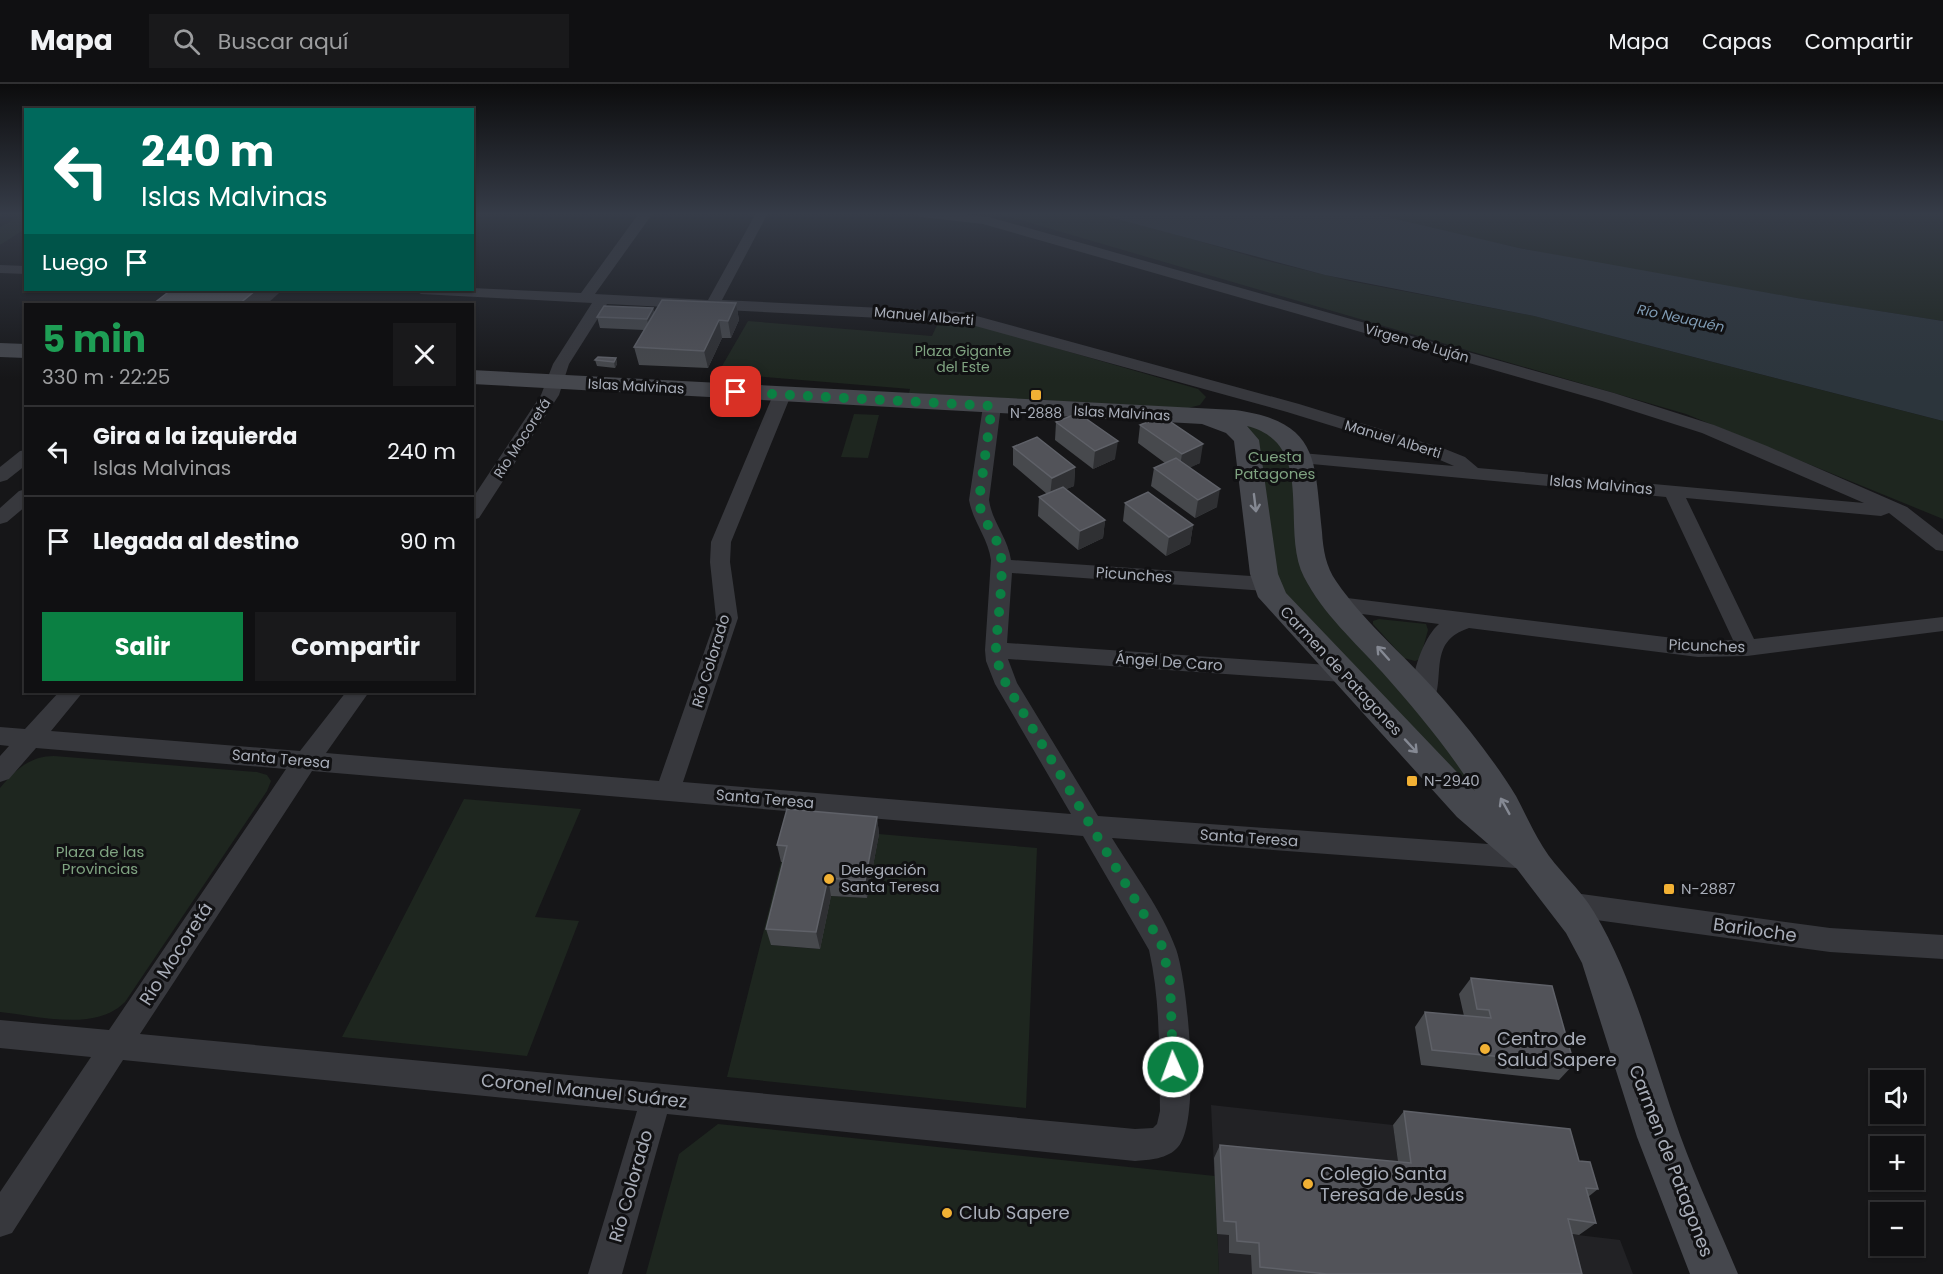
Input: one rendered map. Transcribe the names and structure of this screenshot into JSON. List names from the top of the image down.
{
  "streets": {
    "main road": ["Islas Malvinas", "Carmen de Patagones"],
    "street": [
      "Manuel Alberti",
      "Virgen de Luján",
      "Río Mocoretá",
      "Picunches",
      "Río Colorado",
      "Ángel De Caro",
      "Santa Teresa",
      "Bariloche",
      "Coronel Manuel Suárez"
    ]
  },
  "crossings": [
    ["Manuel Alberti", "Islas Malvinas"],
    ["Manuel Alberti", "Río Mocoretá"],
    ["Virgen de Luján", "Islas Malvinas"],
    ["Islas Malvinas", "Río Mocoretá"],
    ["Islas Malvinas", "Río Colorado"],
    ["Islas Malvinas", "Carmen de Patagones"],
    ["Río Mocoretá", "Santa Teresa"],
    ["Río Mocoretá", "Coronel Manuel Suárez"],
    ["Picunches", "Carmen de Patagones"],
    ["Río Colorado", "Santa Teresa"],
    ["Río Colorado", "Coronel Manuel Suárez"],
    ["Ángel De Caro", "Carmen de Patagones"],
    ["Carmen de Patagones", "Santa Teresa"],
    ["Carmen de Patagones", "Bariloche"],
    ["Santa Teresa", "Coronel Manuel Suárez"]
  ],
  "water": ["Río Neuquén"],
  "parks": ["Plaza Gigante del Este", "Cuesta Patagones", "Plaza de las Provincias"],
  "places": {
    "transit": ["N-2888", "N-2940", "N-2887"],
    "other": [
      "Delegación Santa Teresa",
      "Centro de Salud Sapere",
      "Colegio Santa Teresa de Jesús",
      "Club Sapere"
    ]
  },
  "page": {
    "header": "Mapa",
    "search": "Buscar aquí",
    "nav": ["Mapa", "Capas", "Compartir"],
    "turn": ["240 m", "Islas Malvinas"],
    "then": "Luego",
    "heading": ["5 min", "330 m · 22:25"],
    "list": [
      {
        "name": "Gira a la izquierda",
        "note": "Islas Malvinas",
        "value": "240 m"
      },
      {
        "name": "Llegada al destino",
        "value": "90 m"
      }
    ],
    "buttons": ["Salir", "Compartir"],
    "map_buttons": ["+", "−"]
  }
}
